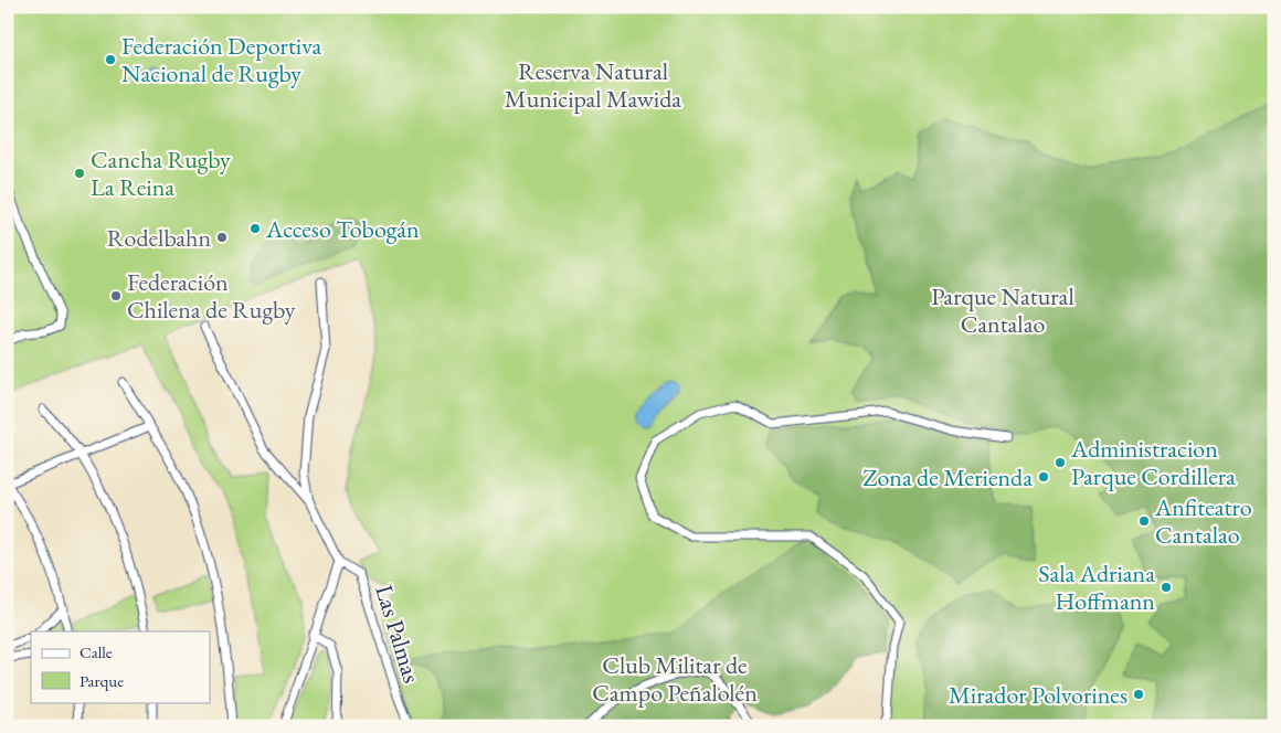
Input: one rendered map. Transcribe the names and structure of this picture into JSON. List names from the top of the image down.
{
  "streets": {
    "street": ["Las Palmas"]
  },
  "parks": ["Reserva Natural Municipal Mawida", "Parque Natural Cantalao", "Club Militar de Campo Peñalolén"],
  "places": [
    "Federación Deportiva Nacional de Rugby",
    "Cancha Rugby La Reina",
    "Acceso Tobogán",
    "Rodelbahn",
    "Federación Chilena de Rugby",
    "Administracion Parque Cordillera",
    "Zona de Merienda",
    "Anfiteatro Cantalao",
    "Sala Adriana Hoffmann",
    "Mirador Polvorines"
  ],
  "legend": ["Calle", "Parque"]
}
